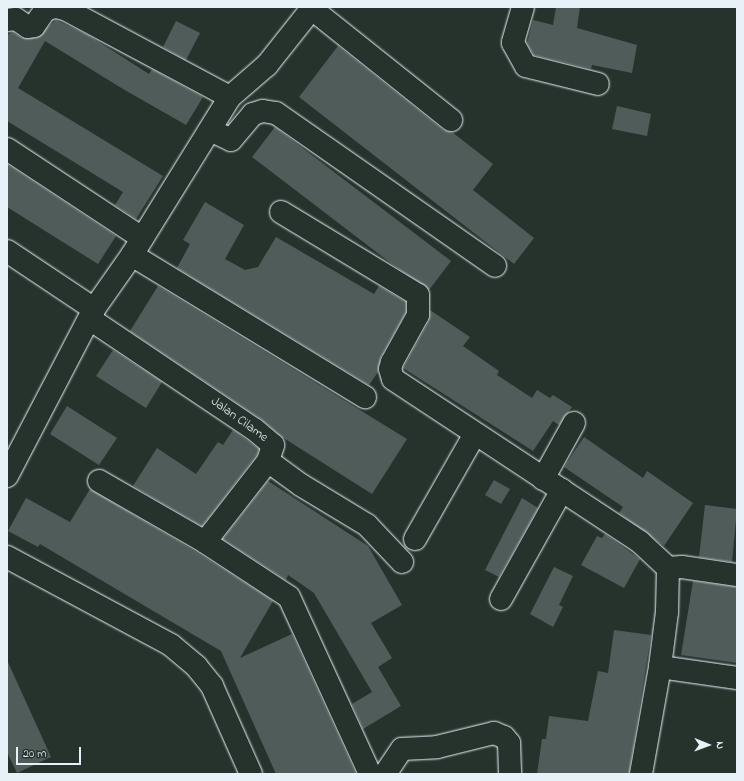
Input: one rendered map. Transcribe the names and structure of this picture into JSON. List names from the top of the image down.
{
  "streets": {
    "street": ["Jalan Cilame"]
  },
  "scale_bar": "20 m",
  "north": "right"
}
